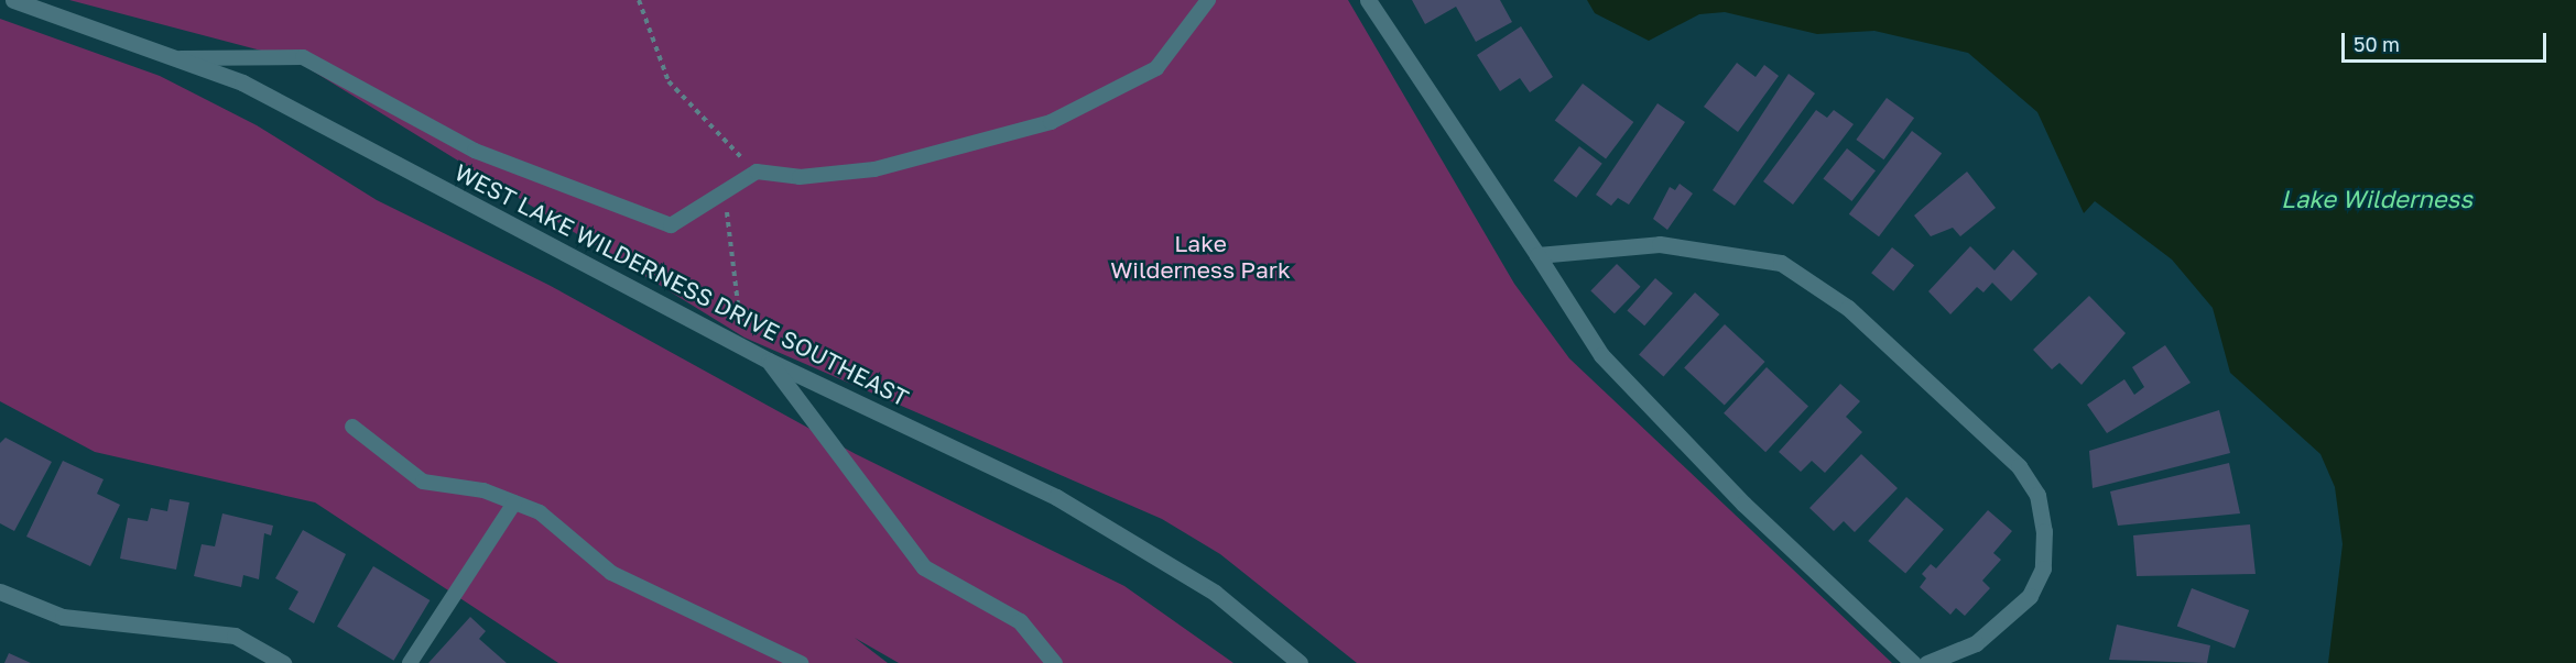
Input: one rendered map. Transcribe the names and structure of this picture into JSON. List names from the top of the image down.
{
  "streets": {
    "street": ["WEST LAKE WILDERNESS DRIVE SOUTHEAST"]
  },
  "water": ["Lake Wilderness"],
  "parks": ["Lake Wilderness Park"],
  "scale_bar": "50 m"
}
